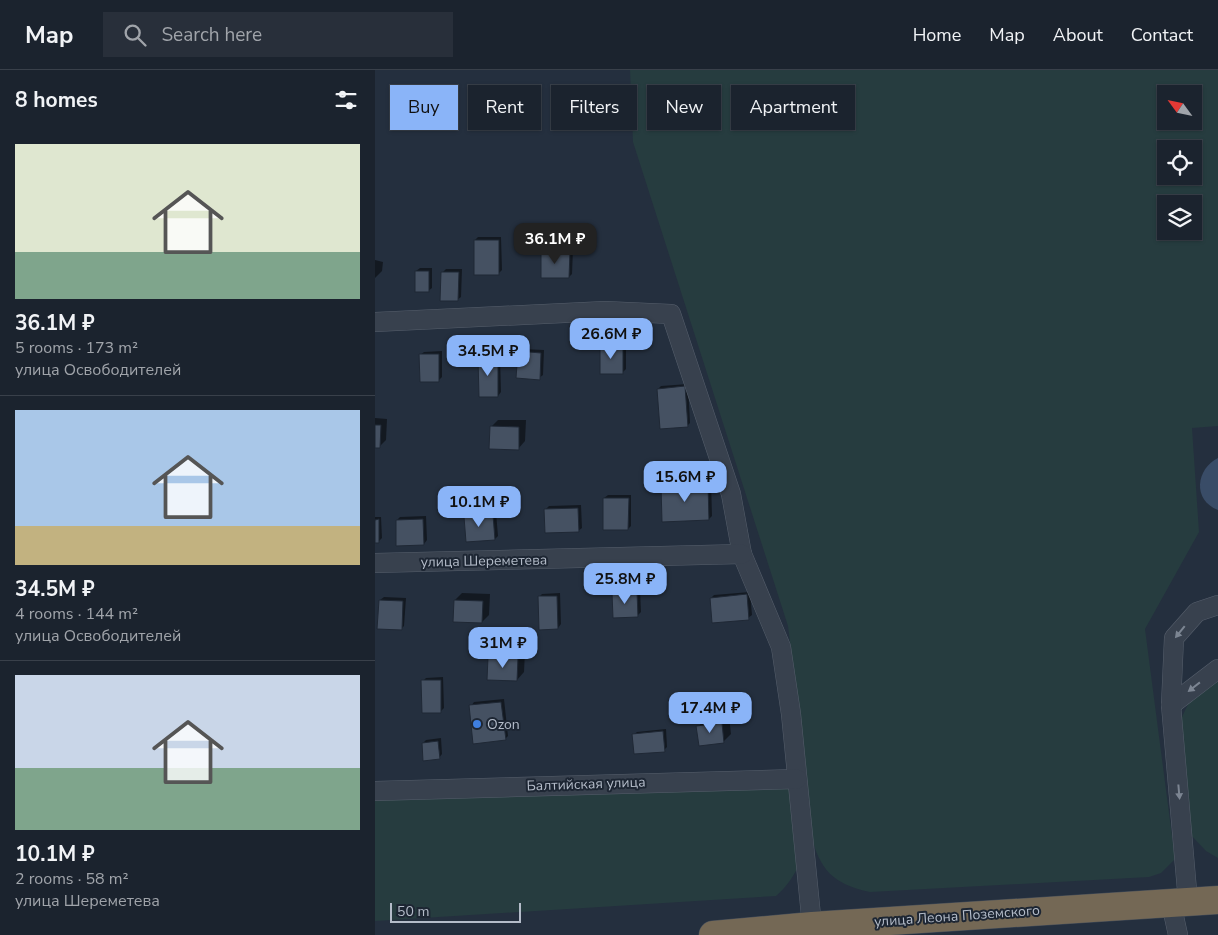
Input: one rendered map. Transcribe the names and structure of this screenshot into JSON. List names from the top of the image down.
{
  "streets": {
    "highway": ["улица Леона Поземского"],
    "street": ["улица Шереметева", "Балтийская улица"]
  },
  "places": ["Ozon"],
  "scale_bar": "50 m",
  "north": "top left",
  "page": {
    "header": "Map",
    "search": "Search here",
    "nav": [
      "Home",
      "Map",
      "About",
      "Contact"
    ],
    "heading": "8 homes",
    "chip": [
      "Buy",
      "Rent",
      "Filters",
      "New",
      "Apartment"
    ],
    "list": [
      {
        "name": "36.1M ₽",
        "note": "5 rooms · 173 m² · улица Освободителей"
      },
      {
        "name": "34.5M ₽",
        "note": "4 rooms · 144 m² · улица Освободителей"
      },
      {
        "name": "10.1M ₽",
        "note": "2 rooms · 58 m² · улица Шереметева"
      }
    ],
    "price": [
      "36.1M ₽",
      "26.6M ₽",
      "34.5M ₽",
      "15.6M ₽",
      "10.1M ₽",
      "25.8M ₽",
      "31M ₽",
      "17.4M ₽"
    ],
    "scale": "50 m"
  }
}
